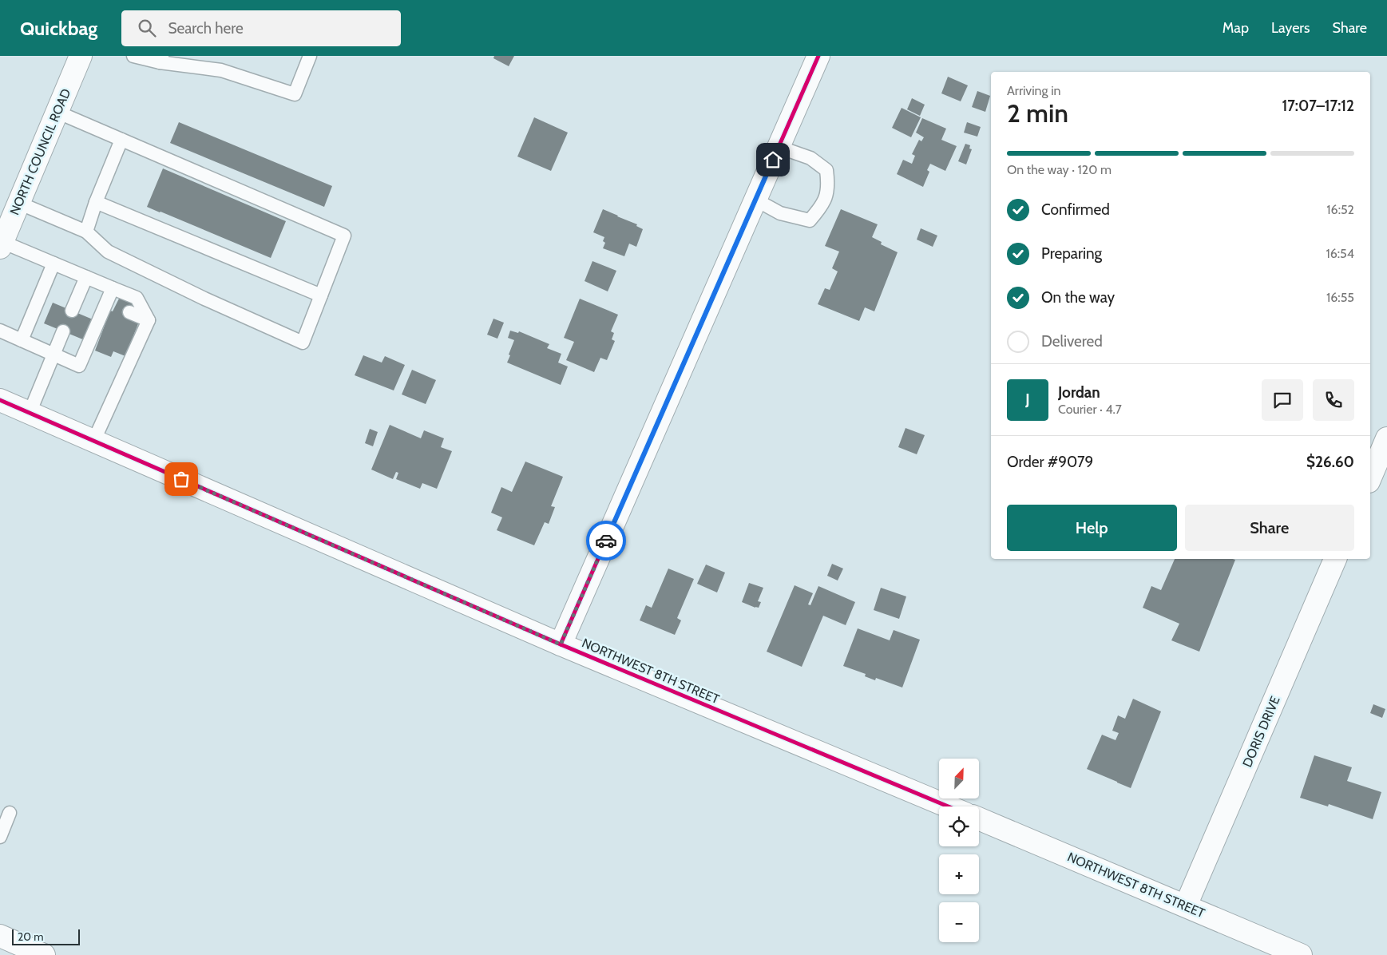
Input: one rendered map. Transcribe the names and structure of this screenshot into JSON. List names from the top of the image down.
{
  "streets": {
    "street": ["NORTH COUNCIL ROAD", "NORTHWEST 8TH STREET", "DORIS DRIVE"]
  },
  "crossings": [
    ["NORTHWEST 8TH STREET", "DORIS DRIVE"]
  ],
  "scale_bar": "20 m",
  "north": "top right",
  "page": {
    "header": "Quickbag",
    "search": "Search here",
    "nav": ["Map", "Layers", "Share"],
    "heading": ["2 min", "Arriving in", "17:07–17:12"],
    "panel": [
      "Jordan",
      "Courier · 4.7",
      "Order #9079",
      "$26.60"
    ],
    "bar": "On the way · 120 m",
    "list": [
      ["Confirmed", "16:52"],
      ["Preparing", "16:54"],
      ["On the way", "16:55"],
      "Delivered"
    ],
    "round": "J",
    "buttons": ["Help", "Share"],
    "map_buttons": ["+", "−"],
    "scale": "20 m"
  }
}
